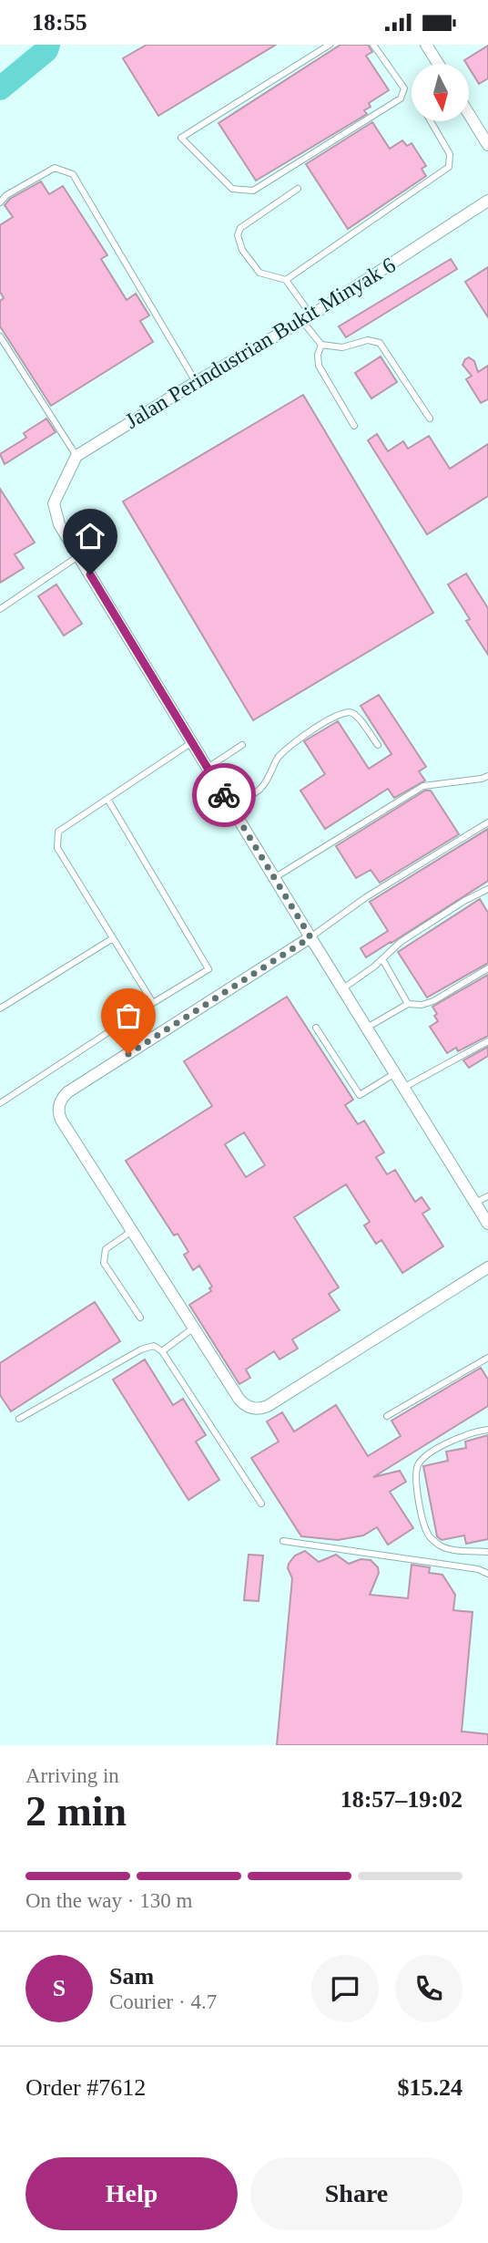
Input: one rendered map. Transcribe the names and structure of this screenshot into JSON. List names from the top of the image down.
{
  "streets": {
    "street": ["Jalan Perindustrian Bukit Minyak 6"]
  },
  "north": "bottom",
  "page": {
    "status": "18:55",
    "heading": ["2 min", "Arriving in", "18:57–19:02"],
    "panel": [
      "Sam",
      "Courier · 4.7",
      "Order #7612",
      "$15.24"
    ],
    "bar": "On the way · 130 m",
    "round": "S",
    "buttons": ["Help", "Share"]
  }
}
